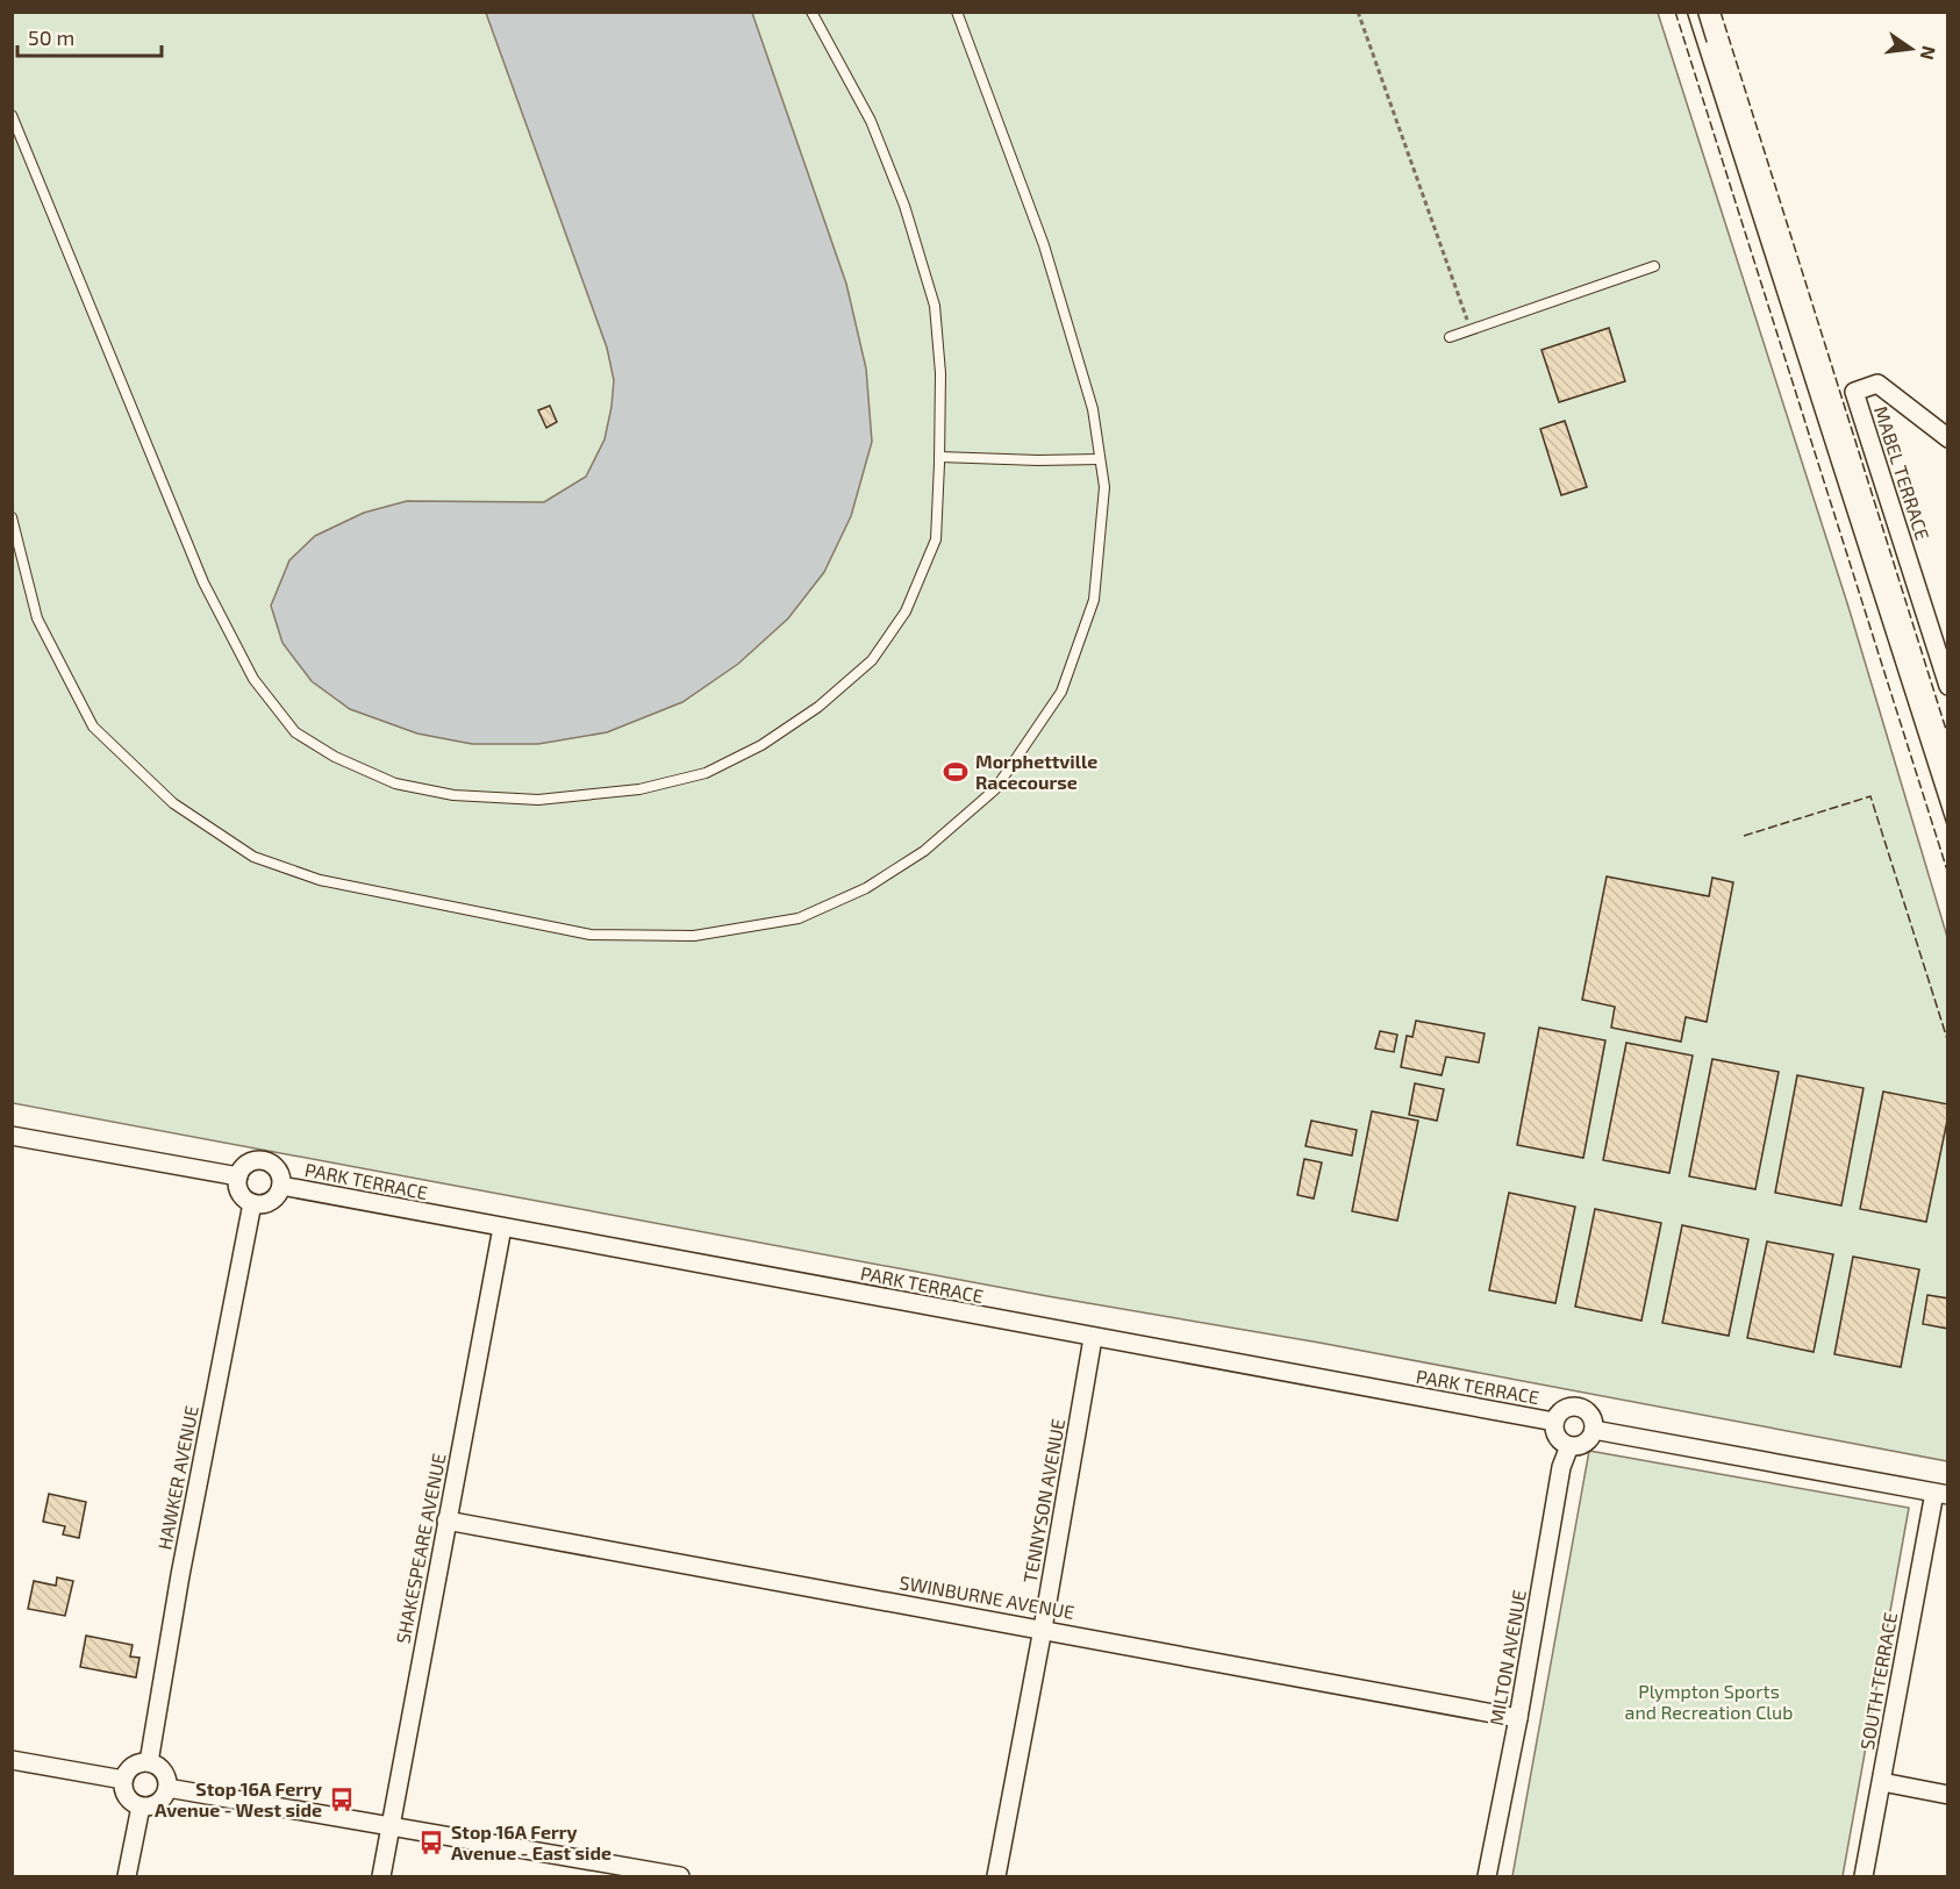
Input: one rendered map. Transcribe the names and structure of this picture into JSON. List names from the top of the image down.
{
  "streets": {
    "street": [
      "MABEL TERRACE",
      "PARK TERRACE",
      "HAWKER AVENUE",
      "TENNYSON AVENUE",
      "SHAKESPEARE AVENUE",
      "SWINBURNE AVENUE",
      "MILTON AVENUE",
      "SOUTH TERRACE"
    ]
  },
  "crossings": [
    ["PARK TERRACE", "HAWKER AVENUE"],
    ["PARK TERRACE", "TENNYSON AVENUE"],
    ["PARK TERRACE", "SHAKESPEARE AVENUE"],
    ["PARK TERRACE", "MILTON AVENUE"],
    ["TENNYSON AVENUE", "SWINBURNE AVENUE"],
    ["SHAKESPEARE AVENUE", "SWINBURNE AVENUE"],
    ["SWINBURNE AVENUE", "MILTON AVENUE"]
  ],
  "parks": ["Plympton Sports and Recreation Club"],
  "places": {
    "sports": ["Morphettville Racecourse"],
    "bus stop": ["Stop 16A Ferry Avenue - West side", "Stop 16A Ferry Avenue - East side"]
  },
  "scale_bar": "50 m",
  "north": "right"
}
